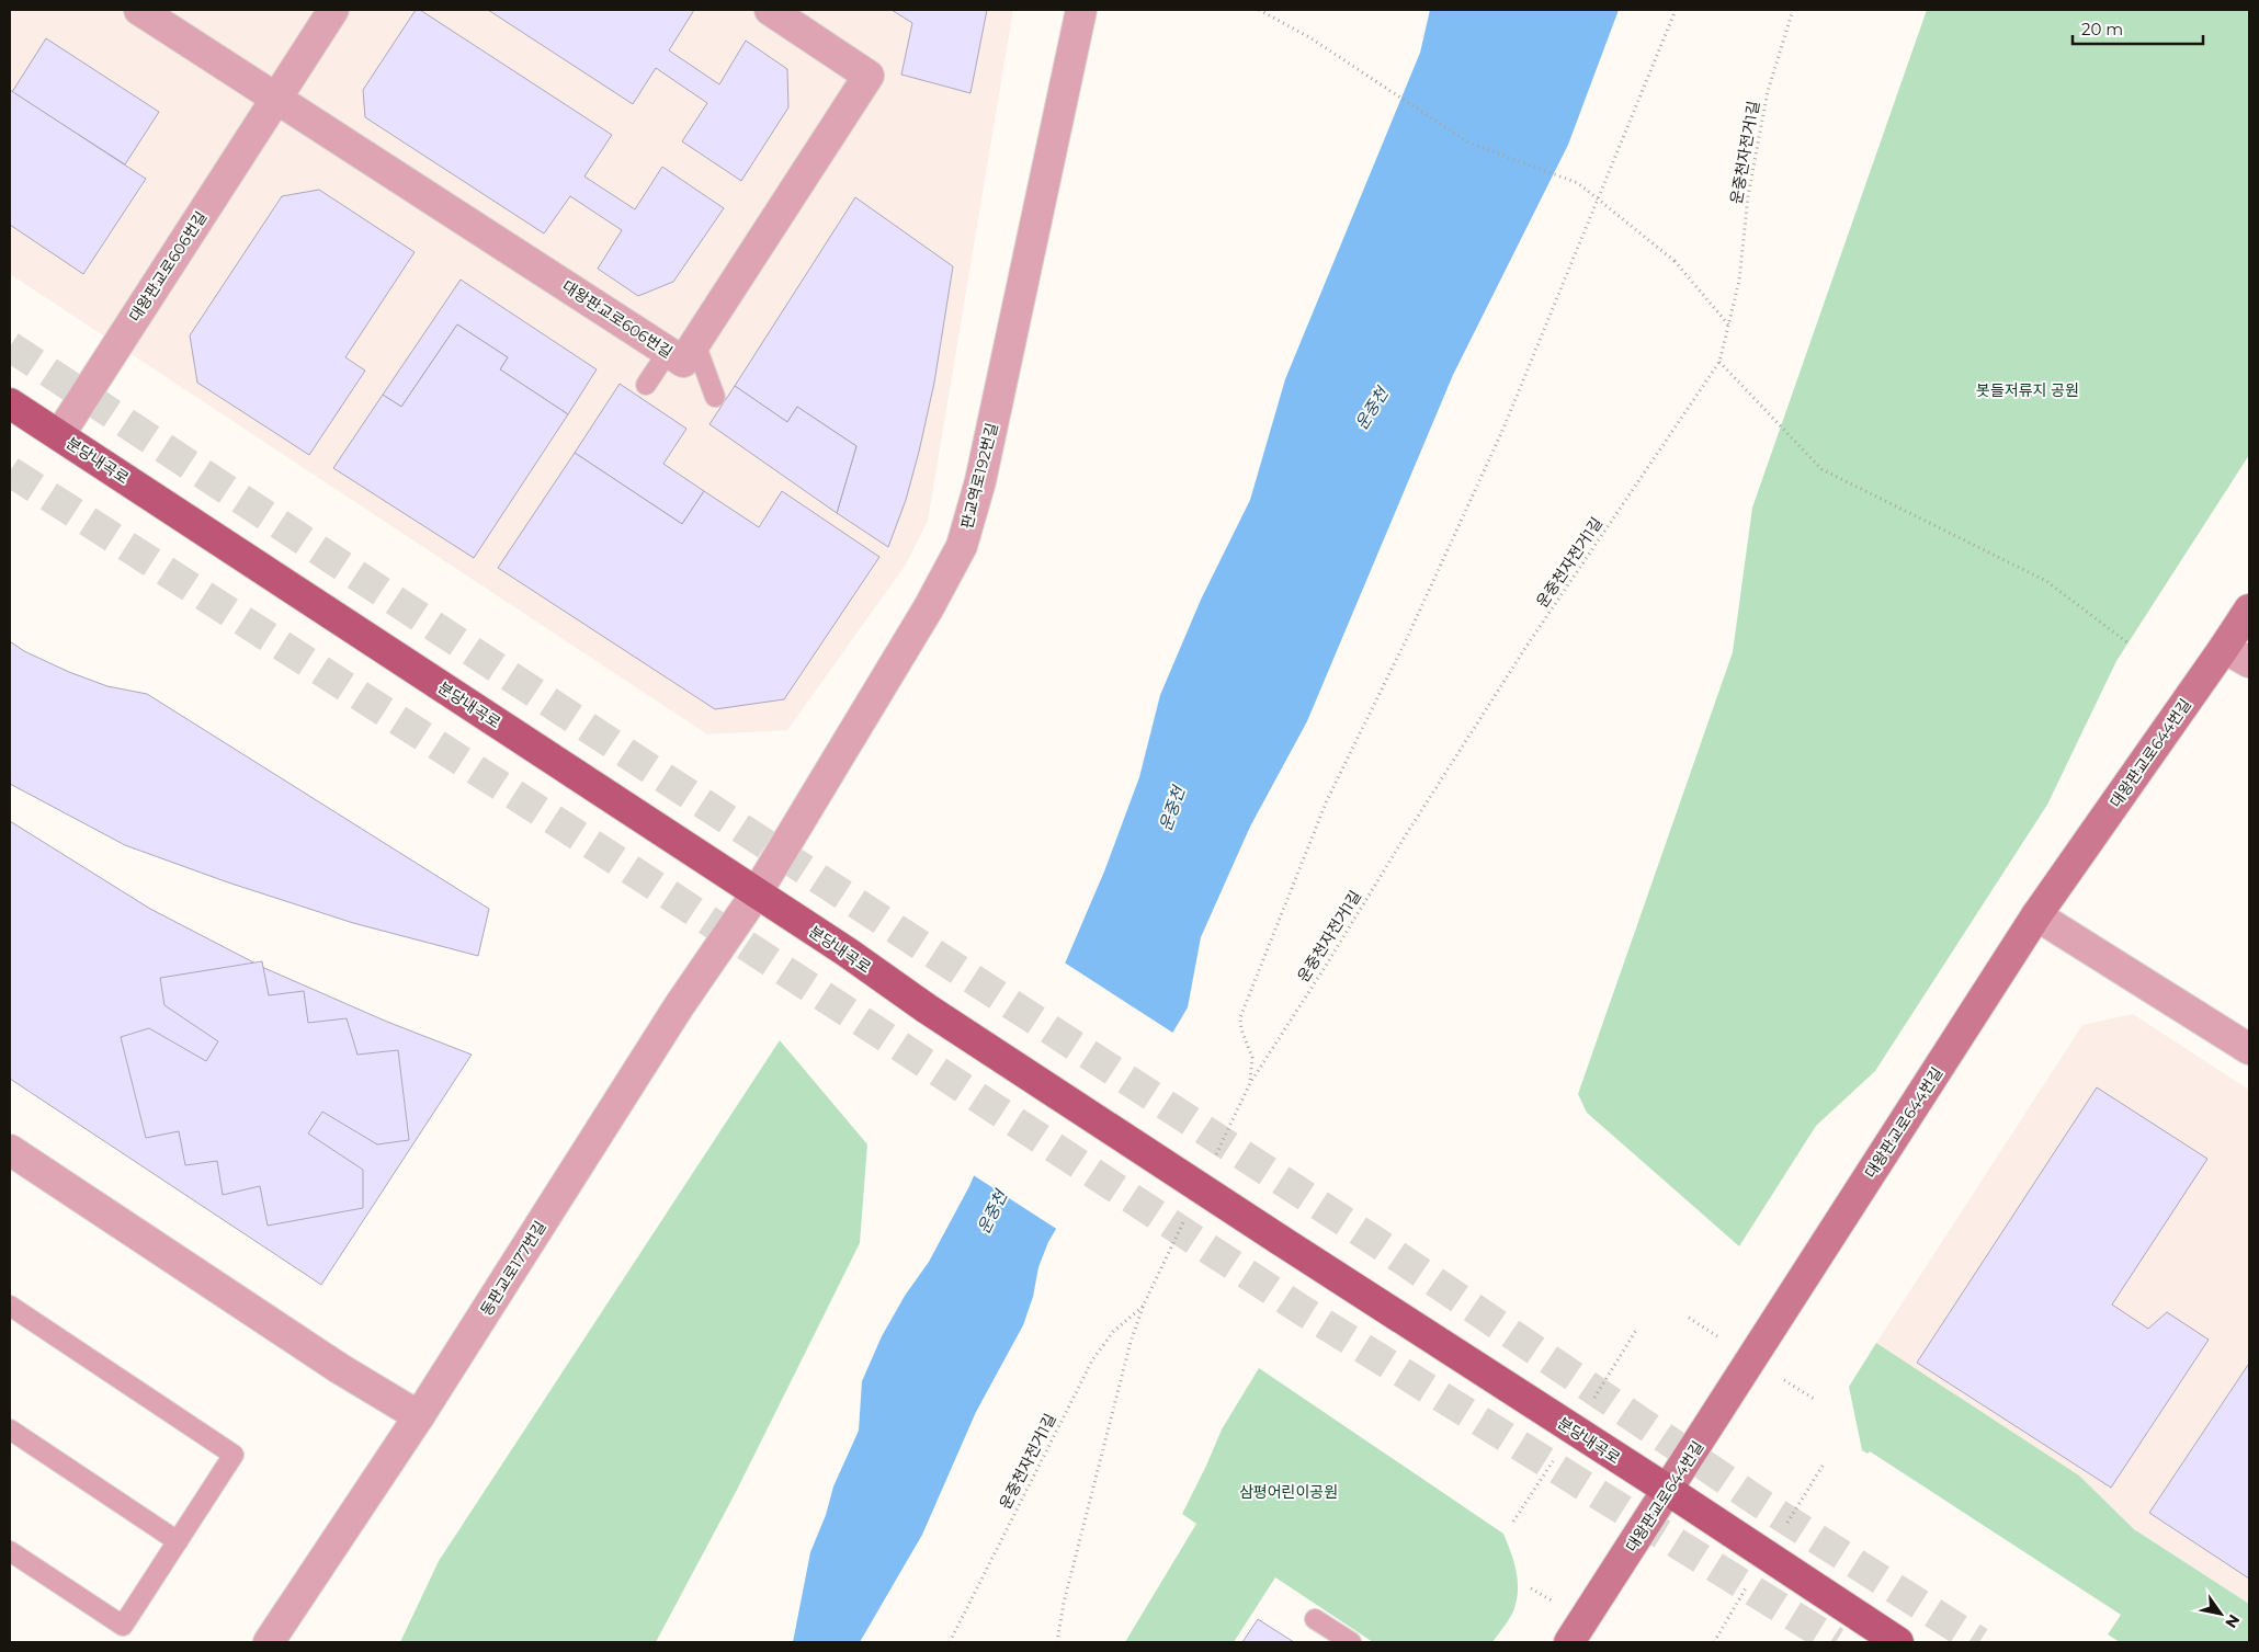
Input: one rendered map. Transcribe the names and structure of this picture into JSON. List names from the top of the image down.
{
  "streets": {
    "main road": ["분당내곡로"],
    "street": [
      "대왕판교로606번길",
      "판교역로192번길",
      "대왕판교로644번길",
      "동판교로177번길"
    ],
    "path": ["운중천자전거1길"]
  },
  "crossings": [
    ["대왕판교로606번길", "분당내곡로"],
    ["분당내곡로", "판교역로192번길"],
    ["분당내곡로", "대왕판교로644번길"],
    ["분당내곡로", "동판교로177번길"],
    ["판교역로192번길", "동판교로177번길"]
  ],
  "water": ["운중천"],
  "parks": ["봇들저류지 공원", "삼평어린이공원"],
  "scale_bar": "20 m",
  "north": "bottom right"
}
